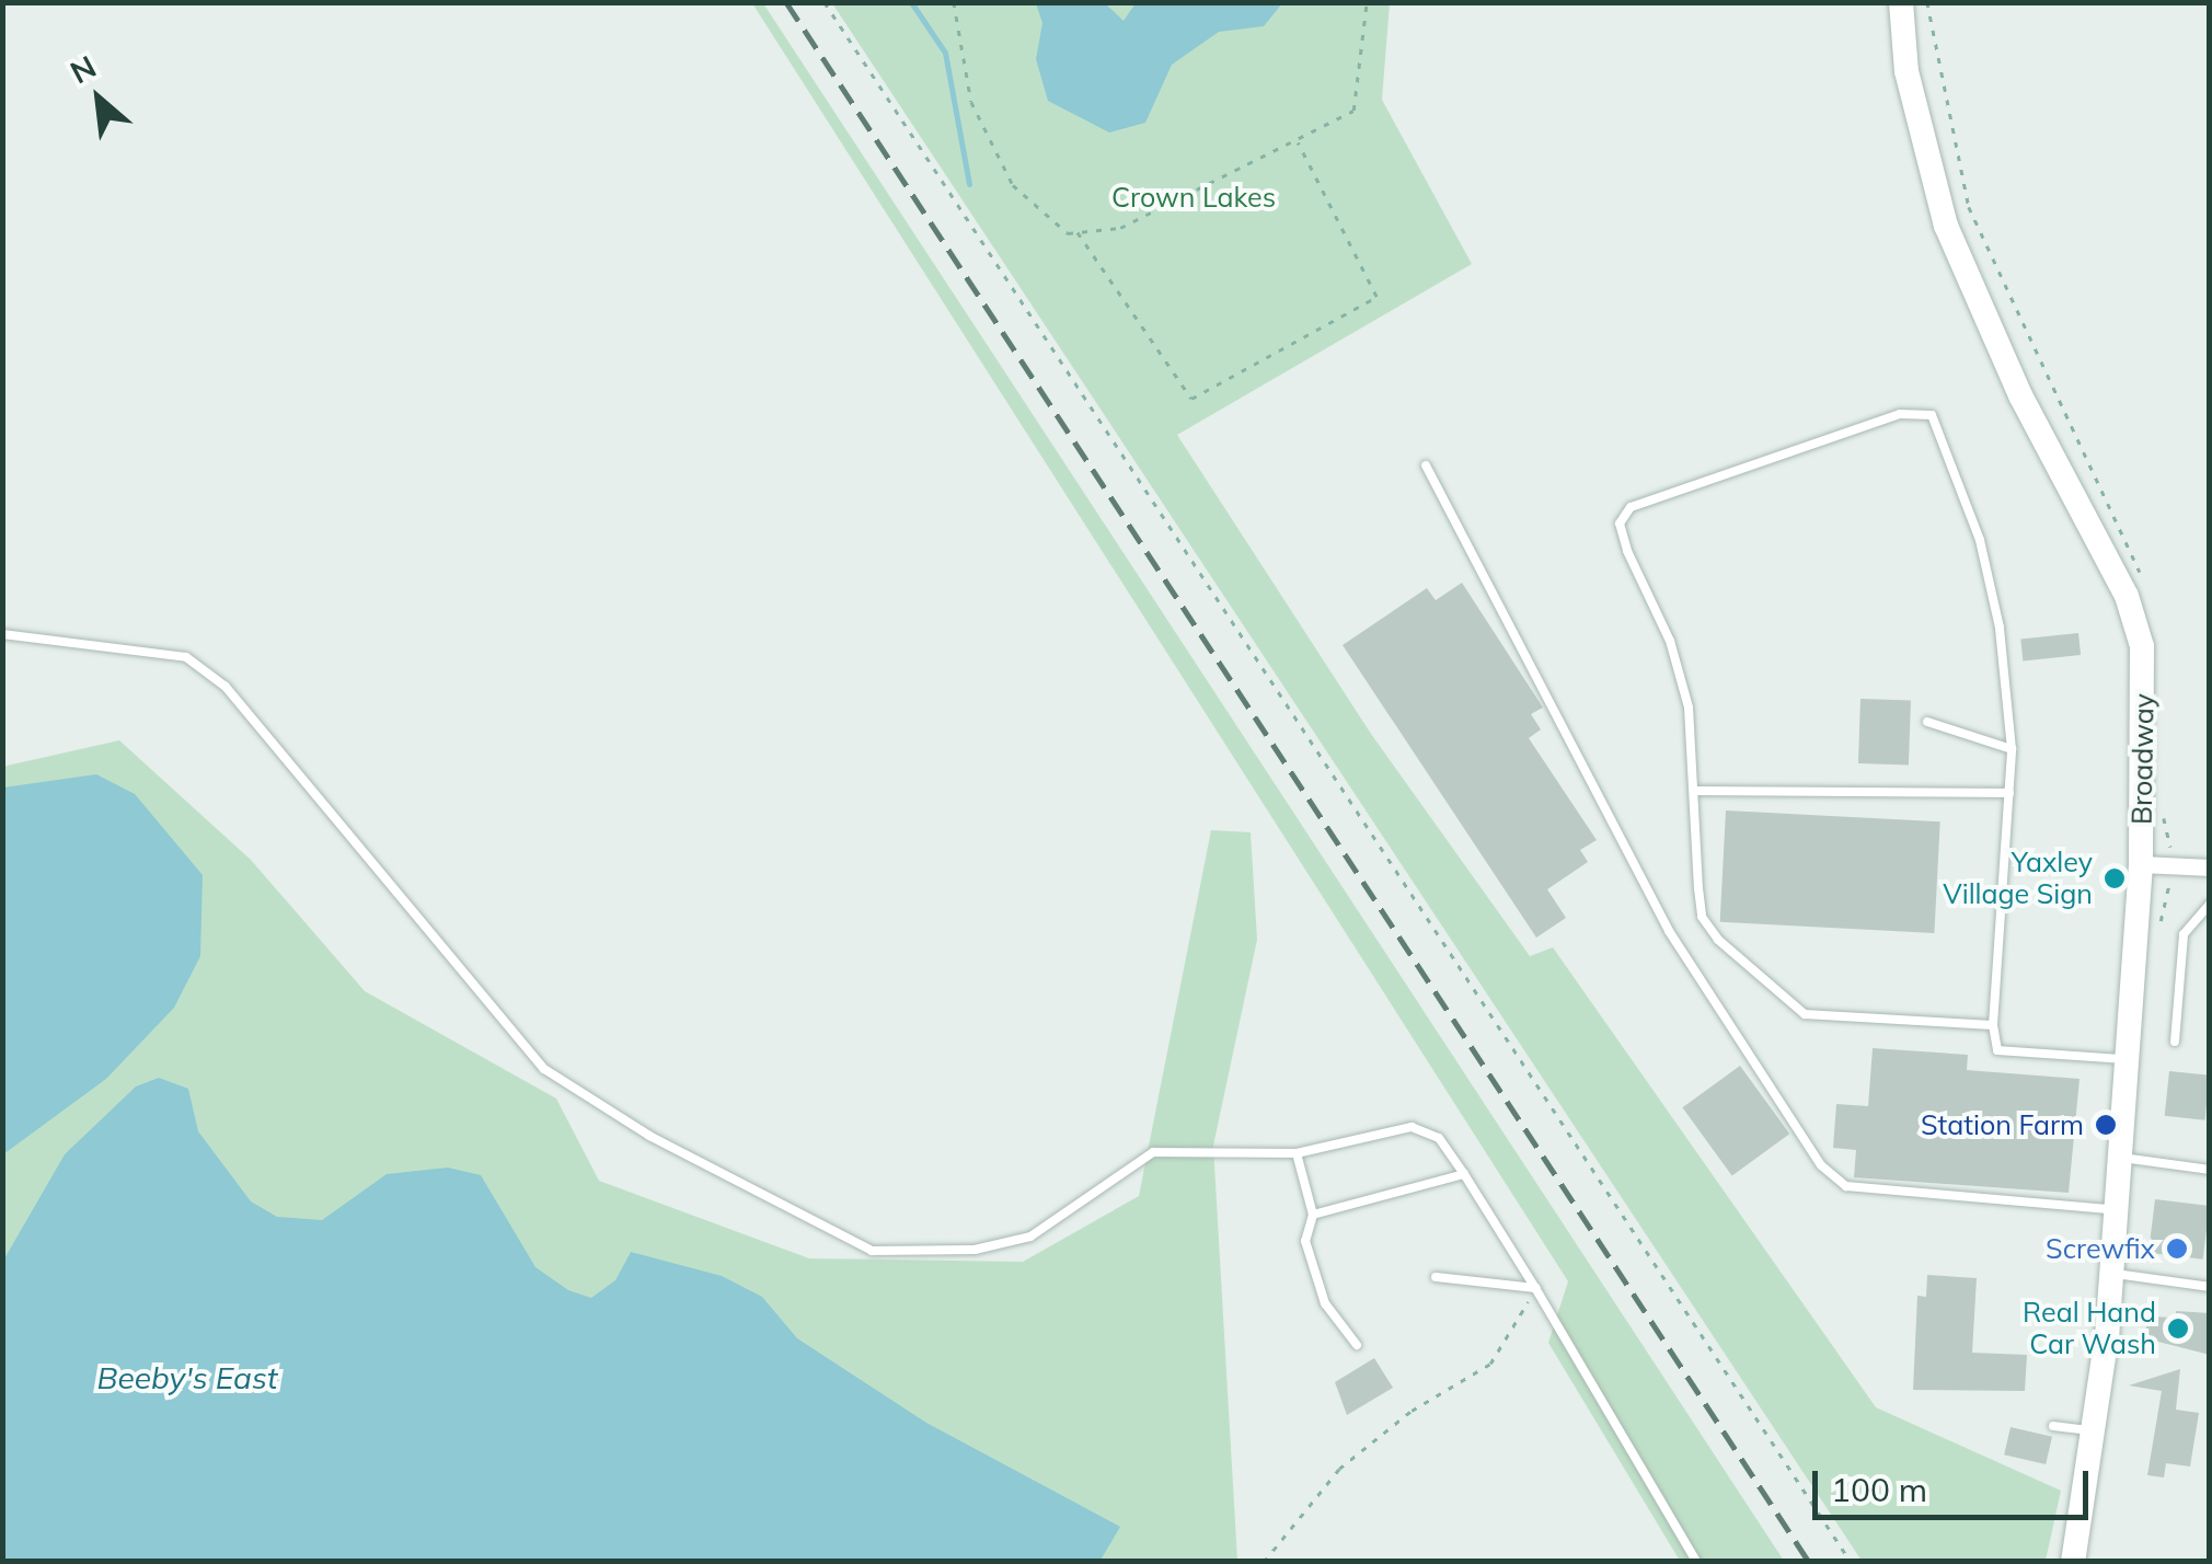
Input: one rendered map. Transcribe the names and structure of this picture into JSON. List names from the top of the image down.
{
  "streets": {
    "main road": ["Broadway"]
  },
  "water": ["Beeby's East"],
  "parks": ["Crown Lakes"],
  "places": [
    "Yaxley Village Sign",
    "Station Farm",
    "Screwfix",
    "Real Hand Car Wash"
  ],
  "scale_bar": "100 m",
  "north": "top left"
}
